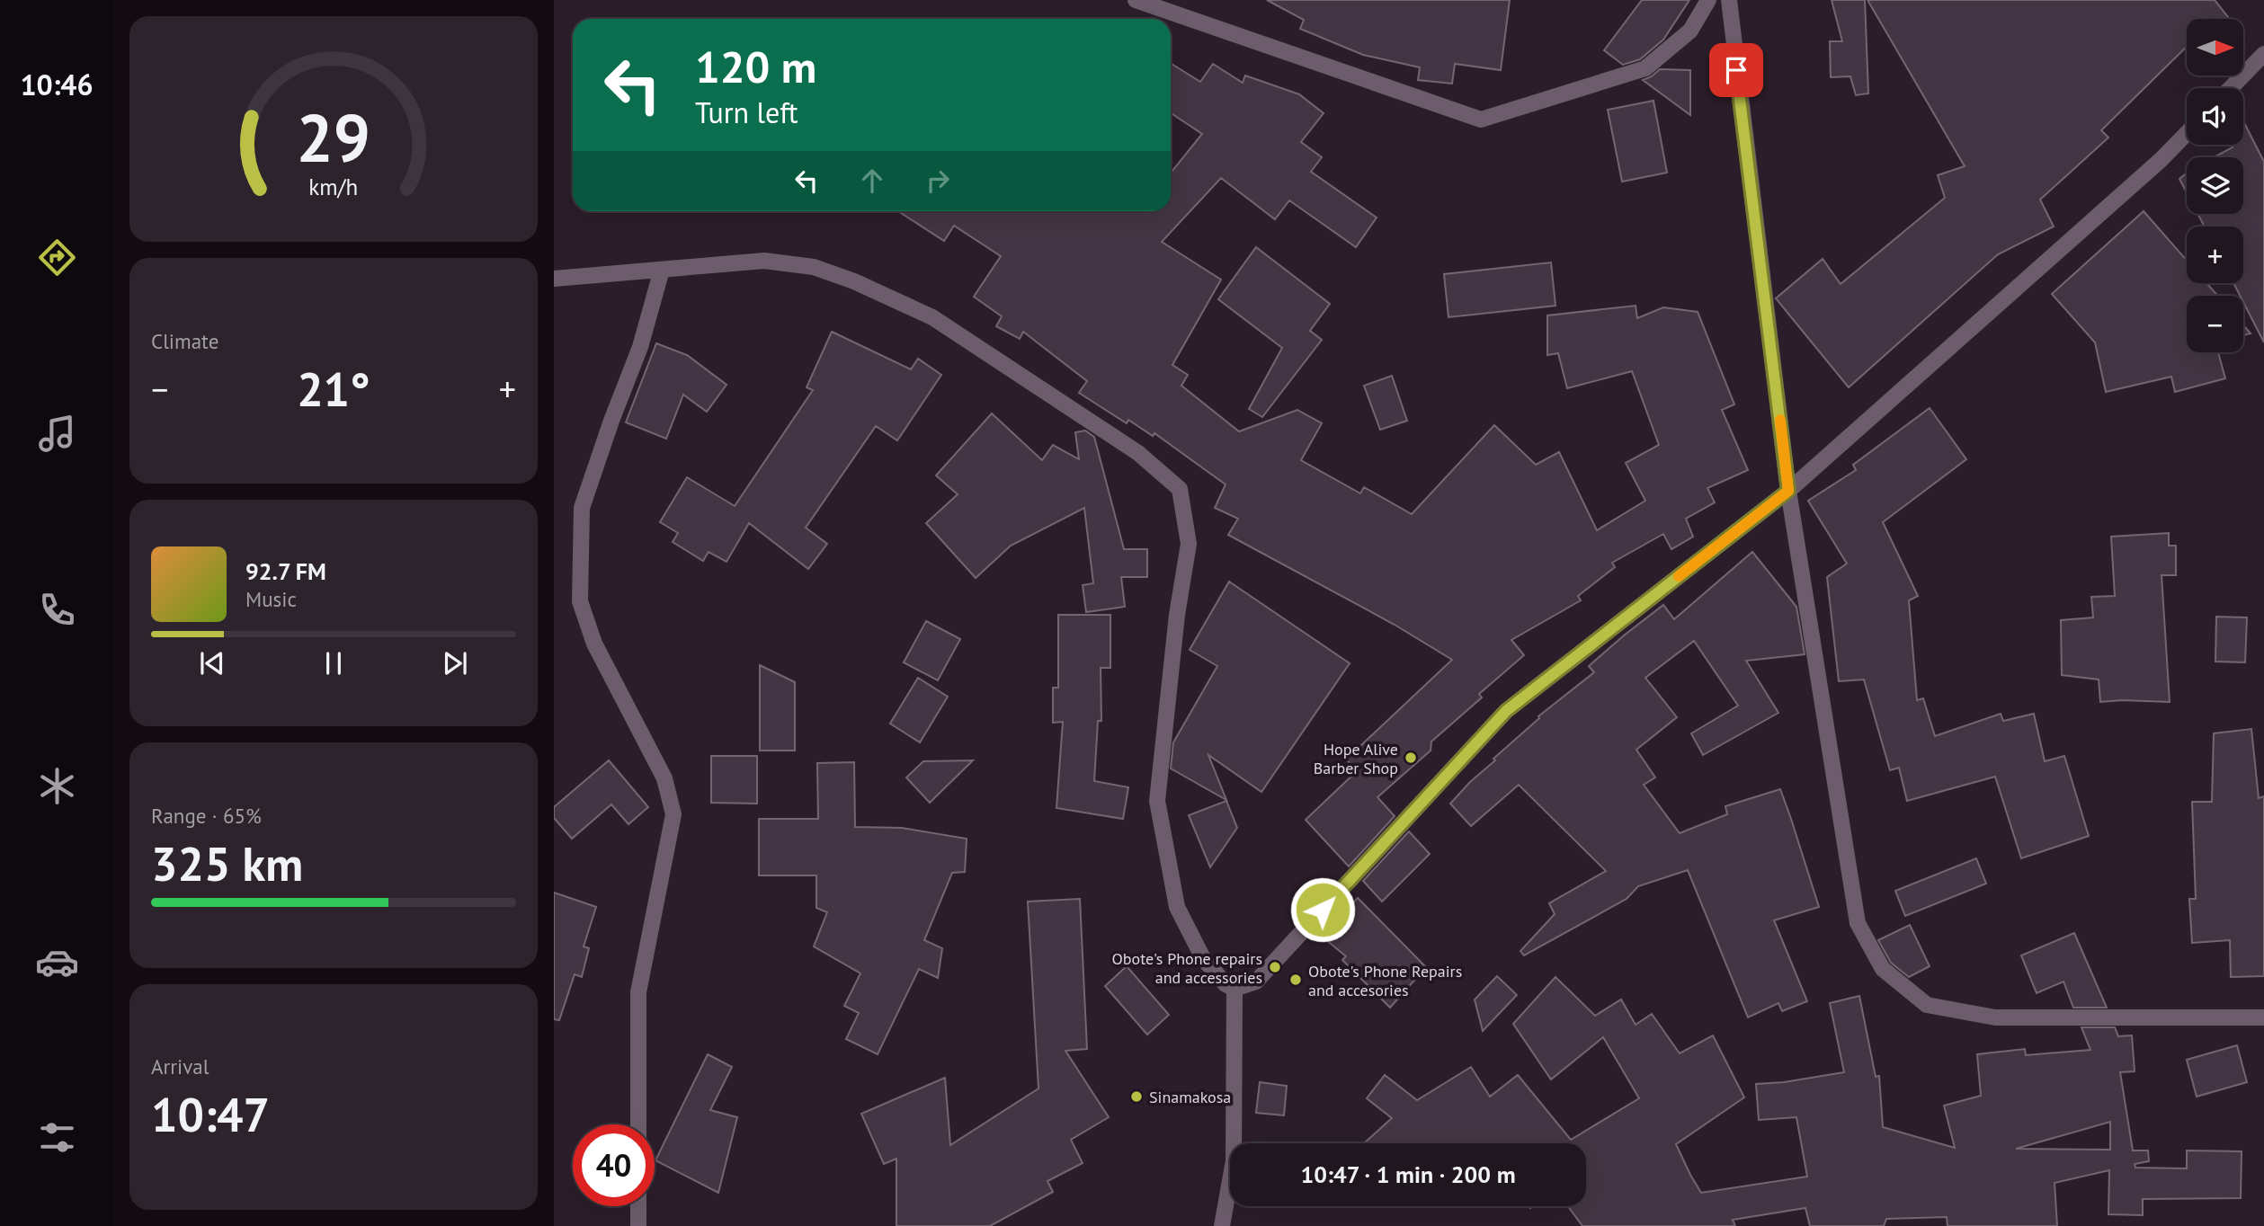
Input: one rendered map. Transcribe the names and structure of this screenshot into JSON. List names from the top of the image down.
{
  "places": [
    "Hope Alive Barber Shop",
    "Obote's Phone repairs and accessories",
    "Obote's Phone Repairs and accesories",
    "Sinamakosa"
  ],
  "north": "right",
  "page": {
    "tabs": "10:46",
    "map_buttons": ["+", "−"],
    "turn": ["120 m", "Turn left"],
    "tile": [
      "Climate",
      ["Range · 65%", "325 km"],
      ["Arrival", "10:47"]
    ],
    "heat": ["−", "21°", "+"],
    "song": ["92.7 FM", "Music"],
    "limit": "40",
    "trip": "10:47 · 1 min · 200 m",
    "gauge": ["29", "km/h"]
  }
}
